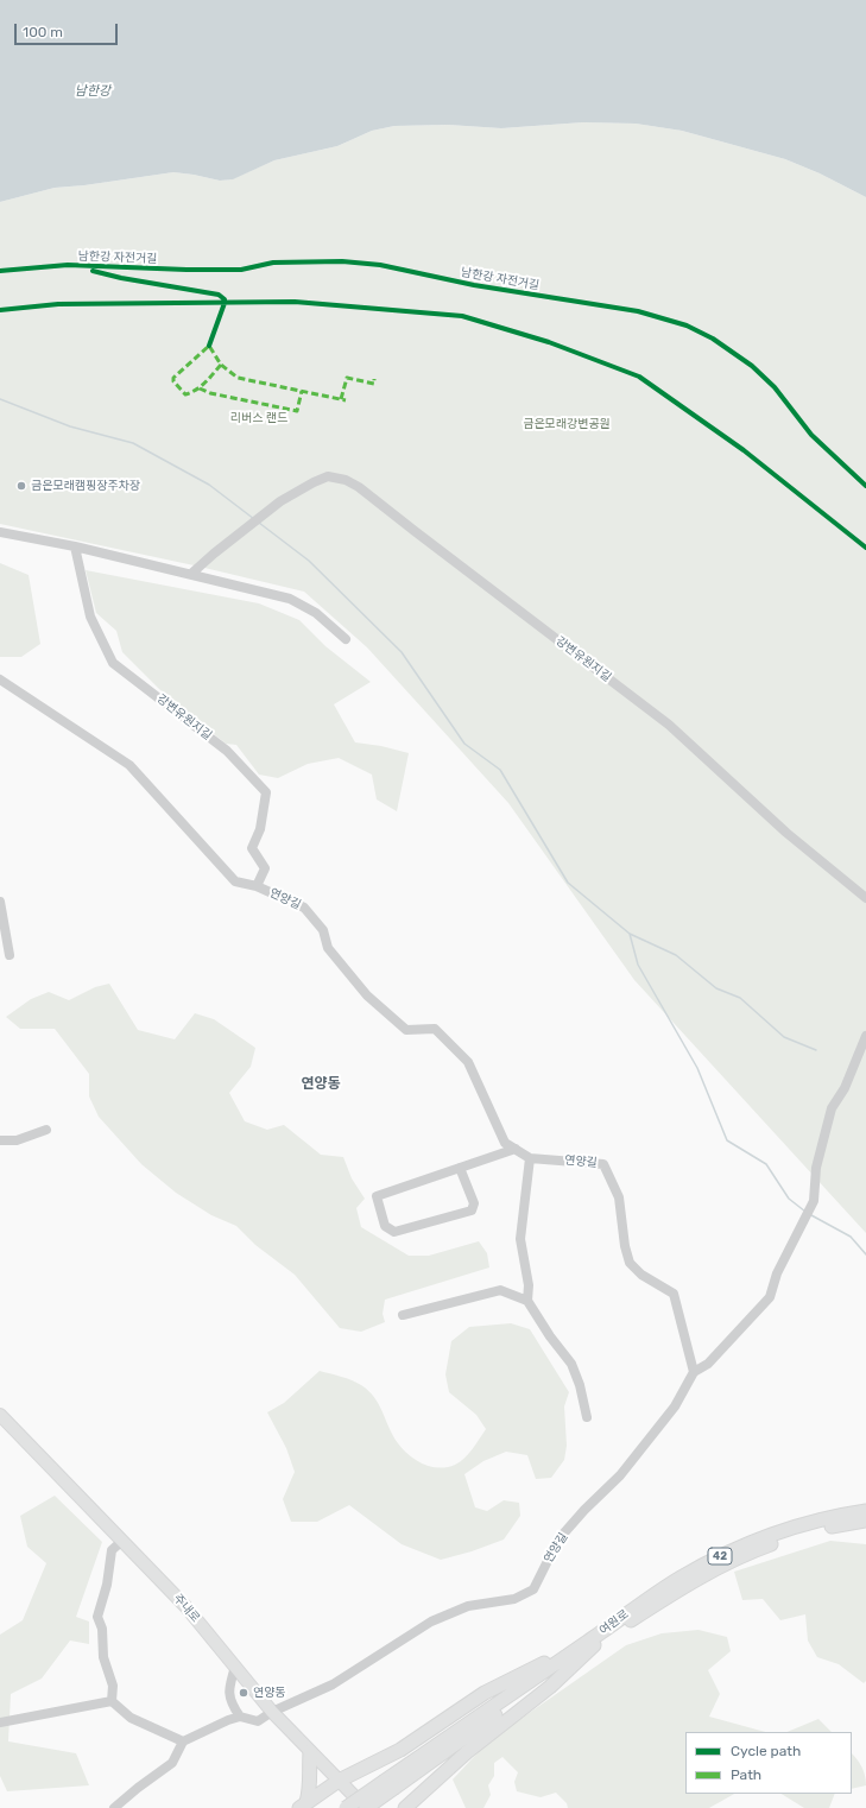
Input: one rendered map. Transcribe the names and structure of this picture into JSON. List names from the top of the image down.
{
  "streets": {
    "highway": ["42", "여원로"],
    "main road": ["주내로"],
    "street": ["강변유원지길", "연양길"],
    "cycle path": ["남한강 자전거길"]
  },
  "crossings": [
    ["강변유원지길", "연양길"],
    ["연양길", "주내로"],
    ["42", "주내로"],
    ["42", "여원로"]
  ],
  "districts": ["연양동"],
  "water": ["남한강"],
  "parks": ["리버스 랜드", "금은모래강변공원"],
  "places": ["금은모래캠핑장주차장", "연양동"],
  "legend": ["Cycle path", "Path"],
  "scale_bar": "100 m"
}
